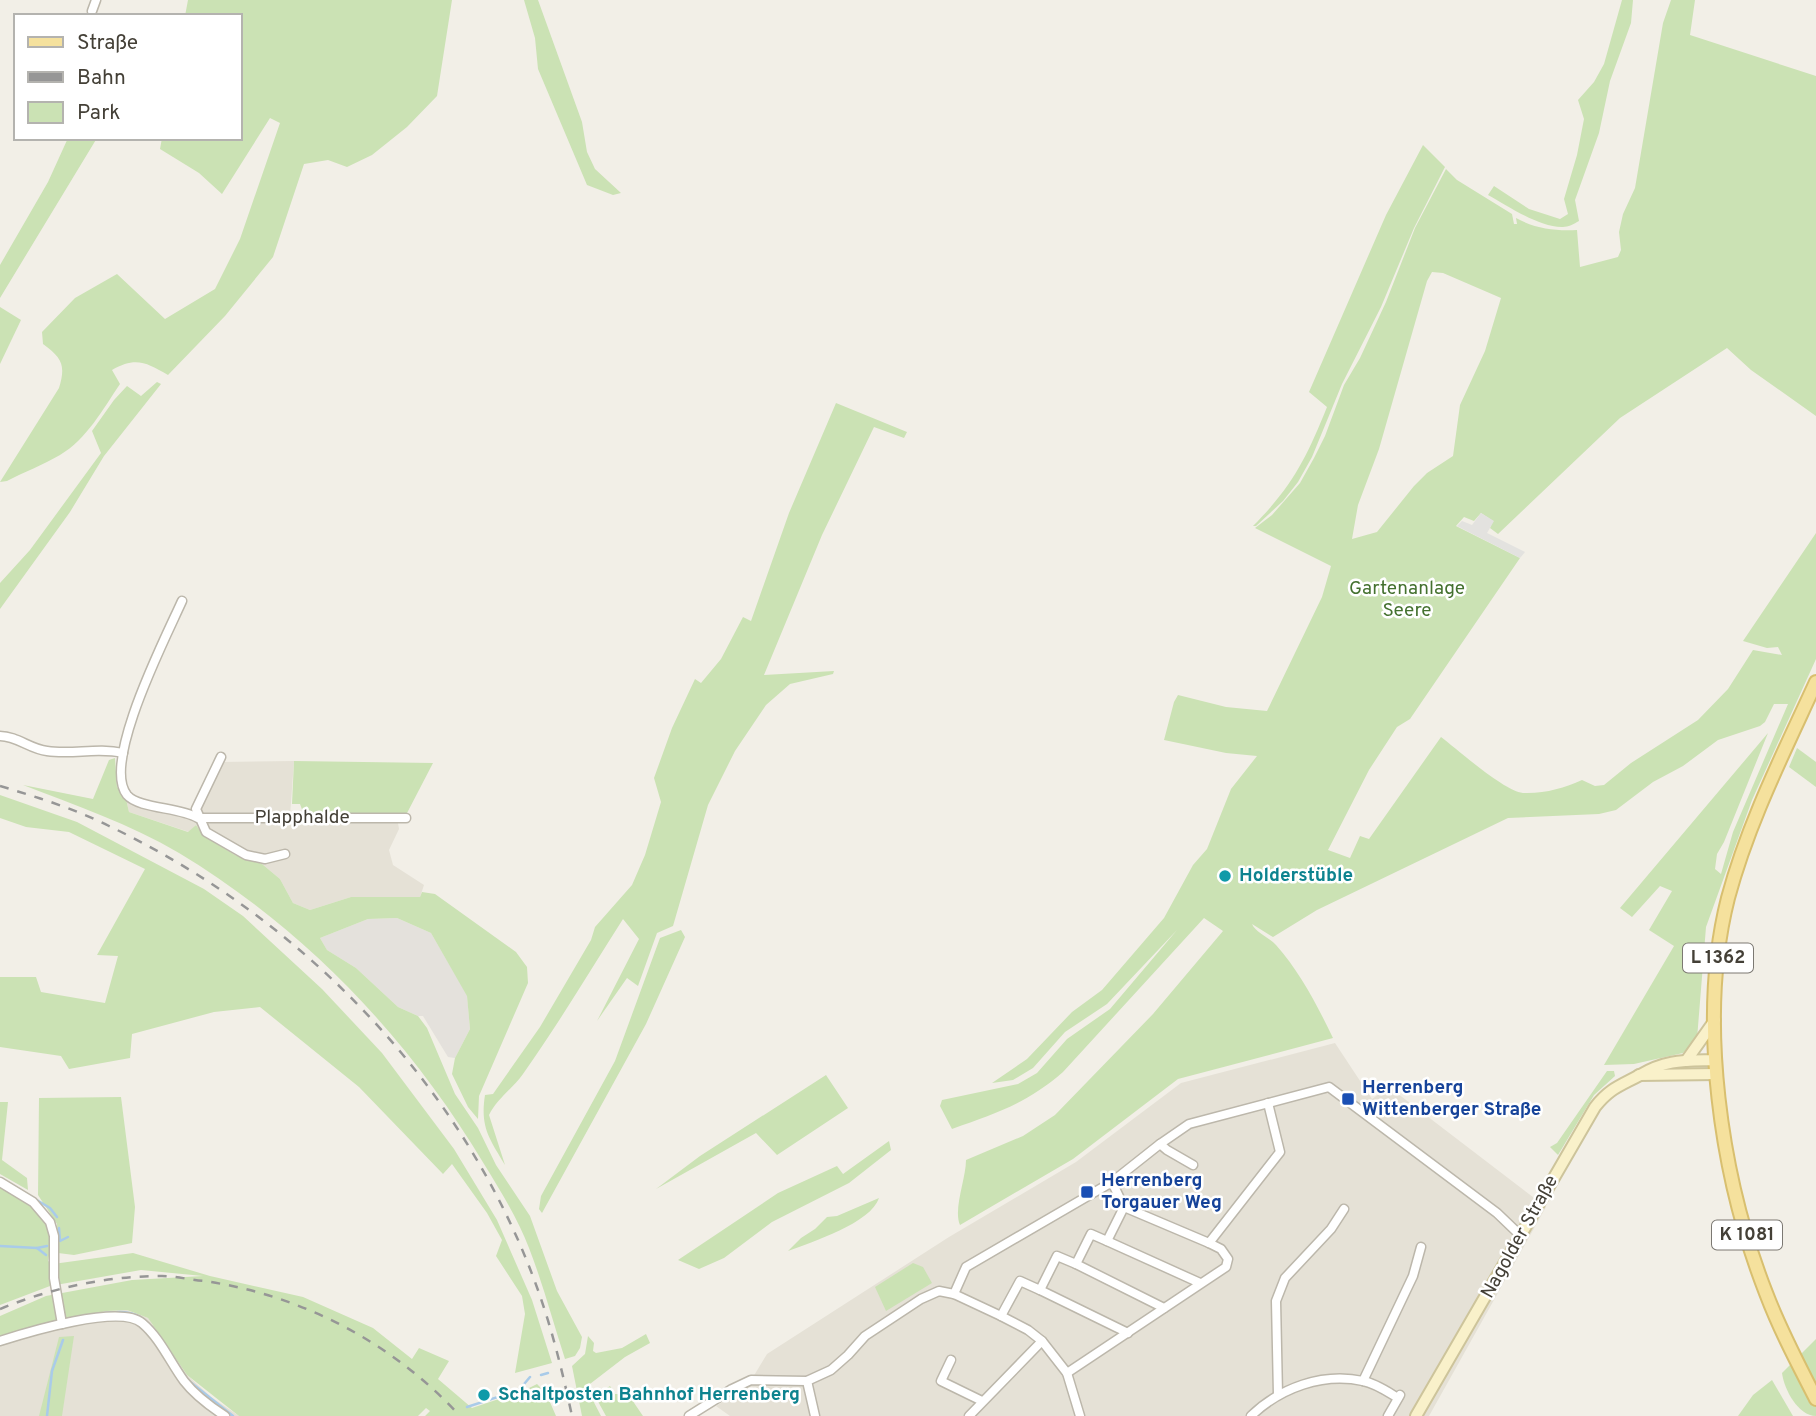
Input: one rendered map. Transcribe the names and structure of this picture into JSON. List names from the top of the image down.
{
  "streets": {
    "main road": ["L 1362", "K 1081", "Nagolder Straße"],
    "street": ["Plapphalde"]
  },
  "crossings": [
    ["L 1362", "K 1081"],
    ["L 1362", "Nagolder Straße"],
    ["K 1081", "Nagolder Straße"]
  ],
  "parks": ["Gartenanlage Seere"],
  "places": {
    "other": ["Holderstüble", "Schaltposten Bahnhof Herrenberg"],
    "transit": ["Herrenberg Wittenberger Straße", "Herrenberg Torgauer Weg"]
  },
  "legend": ["Straße", "Bahn", "Park"]
}
